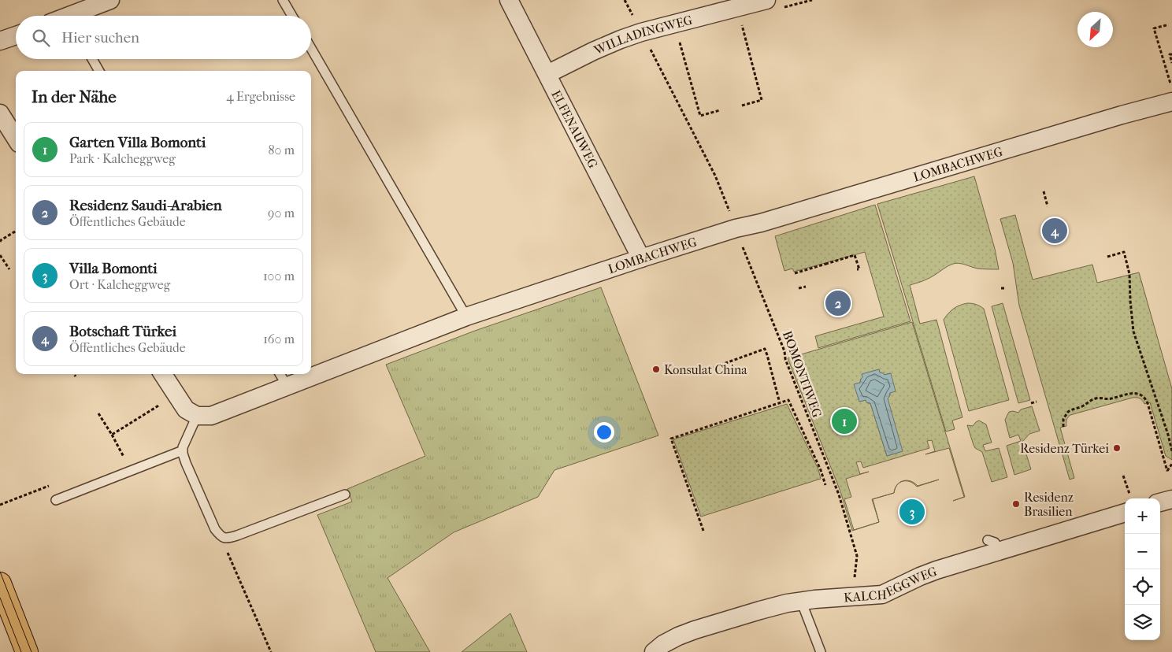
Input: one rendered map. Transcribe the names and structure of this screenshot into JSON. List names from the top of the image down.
{
  "streets": {
    "street": [
      "WILLADINGWEG",
      "ELFENAUWEG",
      "LOMBACHWEG",
      "KALCHEGGWEG"
    ],
    "path": ["BOMONTIWEG"]
  },
  "crossings": [
    ["WILLADINGWEG", "ELFENAUWEG"],
    ["WILLADINGWEG", "BOMONTIWEG"],
    ["ELFENAUWEG", "LOMBACHWEG"],
    ["LOMBACHWEG", "BOMONTIWEG"],
    ["BOMONTIWEG", "KALCHEGGWEG"]
  ],
  "places": ["Konsulat China", "Residenz Türkei", "Residenz Brasilien"],
  "north": "bottom left",
  "page": {
    "search": "Hier suchen",
    "heading": ["In der Nähe", "4 Ergebnisse"],
    "list": [
      {
        "mark": "1",
        "name": "Garten Villa Bomonti",
        "note": "Park · Kalcheggweg",
        "value": "80 m"
      },
      {
        "mark": "2",
        "name": "Residenz Saudi-Arabien",
        "note": "Öffentliches Gebäude",
        "value": "90 m"
      },
      {
        "mark": "3",
        "name": "Villa Bomonti",
        "note": "Ort · Kalcheggweg",
        "value": "100 m"
      },
      {
        "mark": "4",
        "name": "Botschaft Türkei",
        "note": "Öffentliches Gebäude",
        "value": "160 m"
      }
    ],
    "pins": [
      "4",
      "2",
      "1",
      "3"
    ],
    "map_buttons": ["+", "−"]
  }
}
